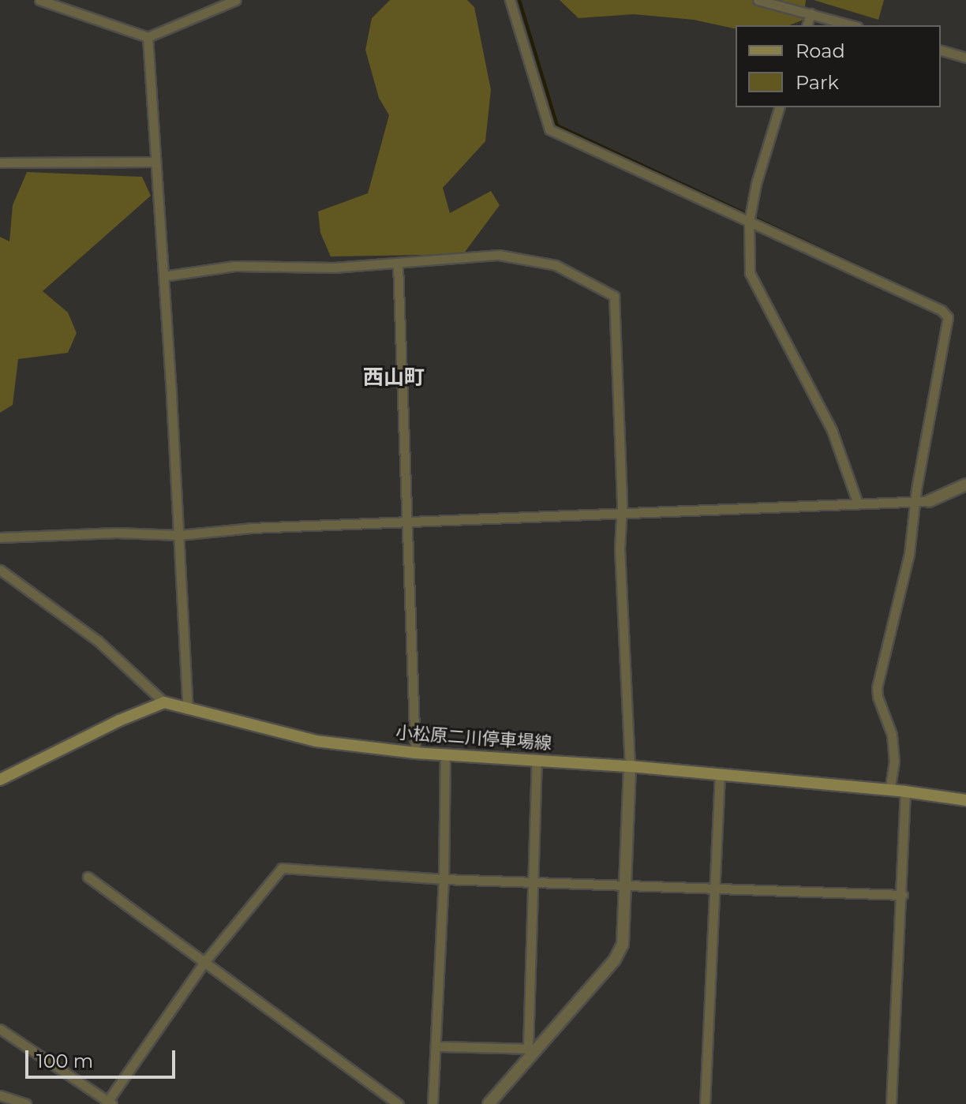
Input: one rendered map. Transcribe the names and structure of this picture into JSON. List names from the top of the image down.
{
  "streets": {
    "main road": ["小松原二川停車場線"]
  },
  "districts": ["西山町"],
  "legend": ["Road", "Park"],
  "scale_bar": "100 m"
}
